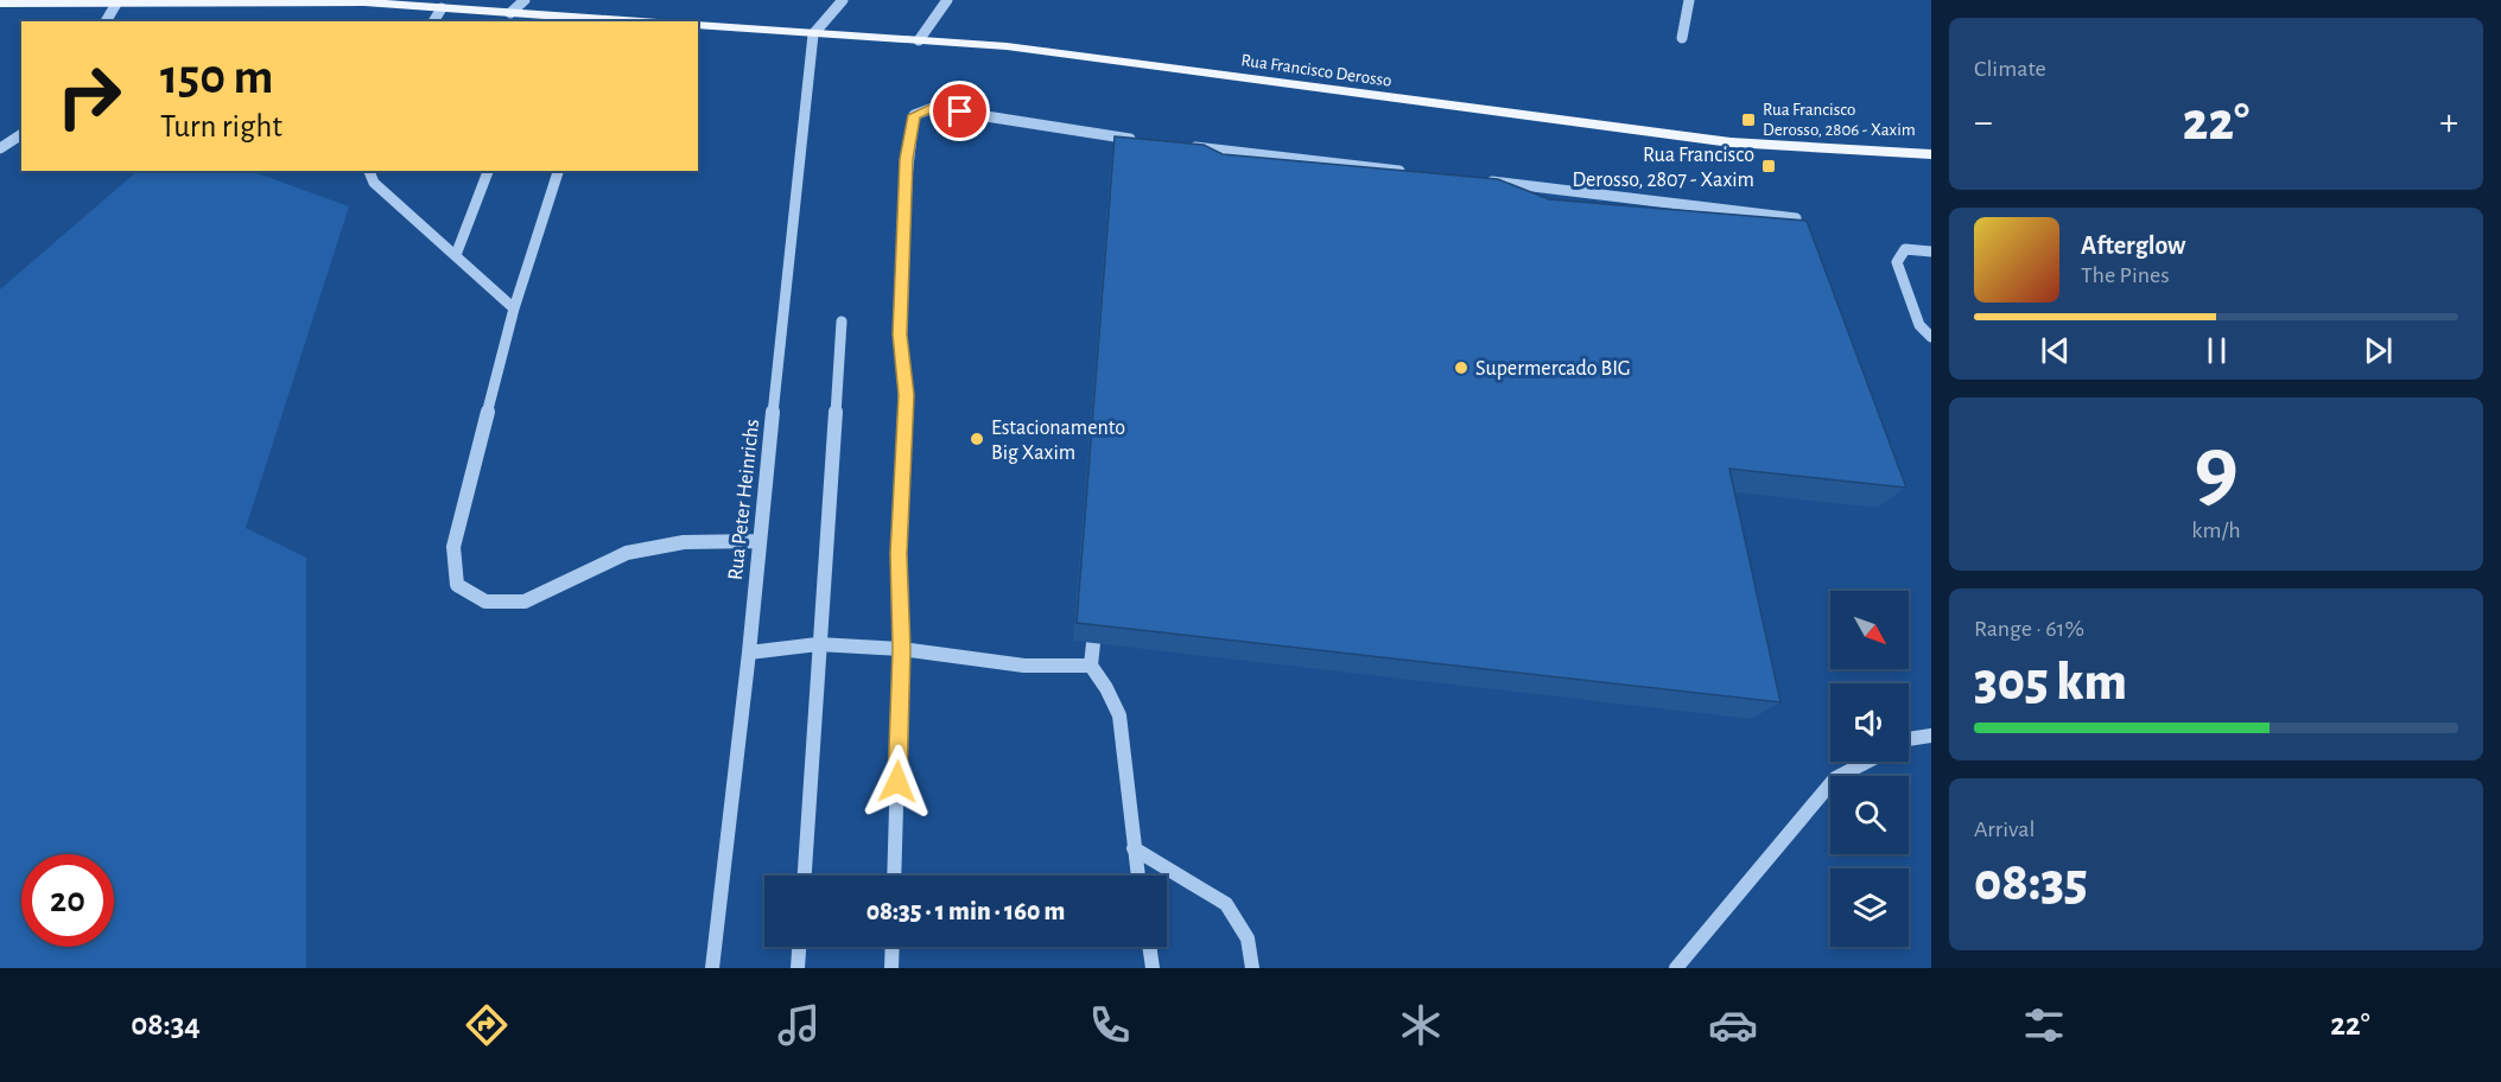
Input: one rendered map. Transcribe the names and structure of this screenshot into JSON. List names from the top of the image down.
{
  "streets": {
    "main road": ["Rua Francisco Derosso"],
    "street": ["Rua Peter Heinrichs"]
  },
  "crossings": [
    ["Rua Francisco Derosso", "Rua Peter Heinrichs"]
  ],
  "places": {
    "transit": ["Rua Francisco Derosso, 2806 - Xaxim", "Rua Francisco Derosso, 2807 - Xaxim"],
    "other": ["Supermercado BIG", "Estacionamento Big Xaxim"]
  },
  "north": "bottom right",
  "page": {
    "tile": [
      "Climate",
      ["9", "km/h"],
      ["Range · 61%", "305 km"],
      ["Arrival", "08:35"]
    ],
    "turn": ["150 m", "Turn right"],
    "heat": ["−", "22°", "+"],
    "song": ["Afterglow", "The Pines"],
    "limit": "20",
    "trip": "08:35 · 1 min · 160 m",
    "tabs": ["08:34", "22°"]
  }
}
